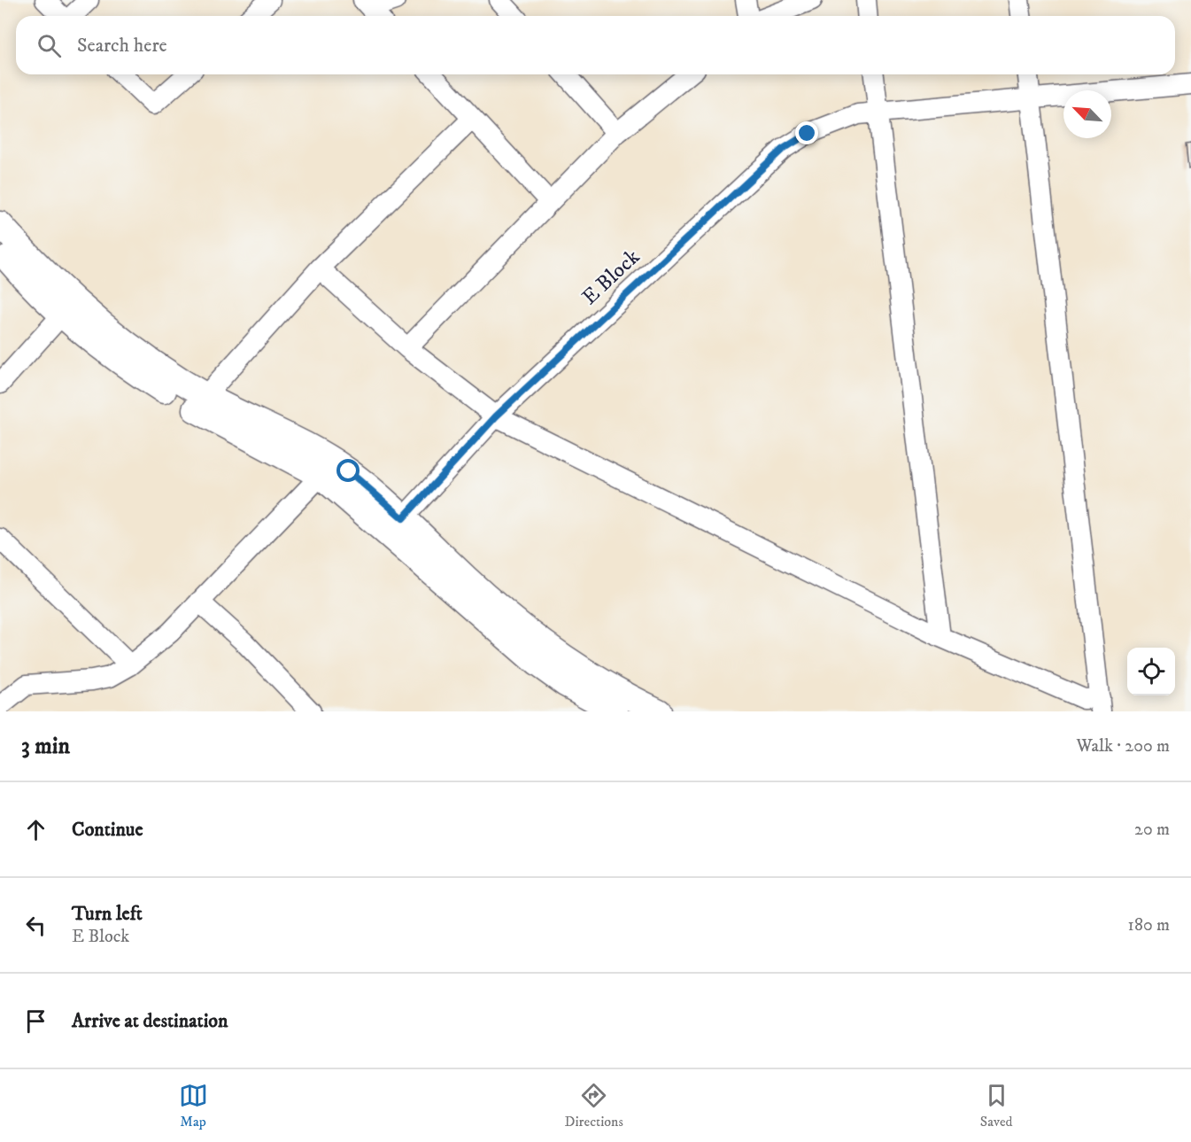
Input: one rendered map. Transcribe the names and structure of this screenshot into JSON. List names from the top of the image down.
{
  "streets": {
    "street": ["E Block"]
  },
  "north": "top left",
  "page": {
    "search": "Search here",
    "heading": ["3 min", "Walk · 200 m"],
    "list": [
      ["Continue", "20 m"],
      ["Turn left", "E Block", "180 m"],
      "Arrive at destination"
    ],
    "nav": ["Map", "Directions", "Saved"]
  }
}
